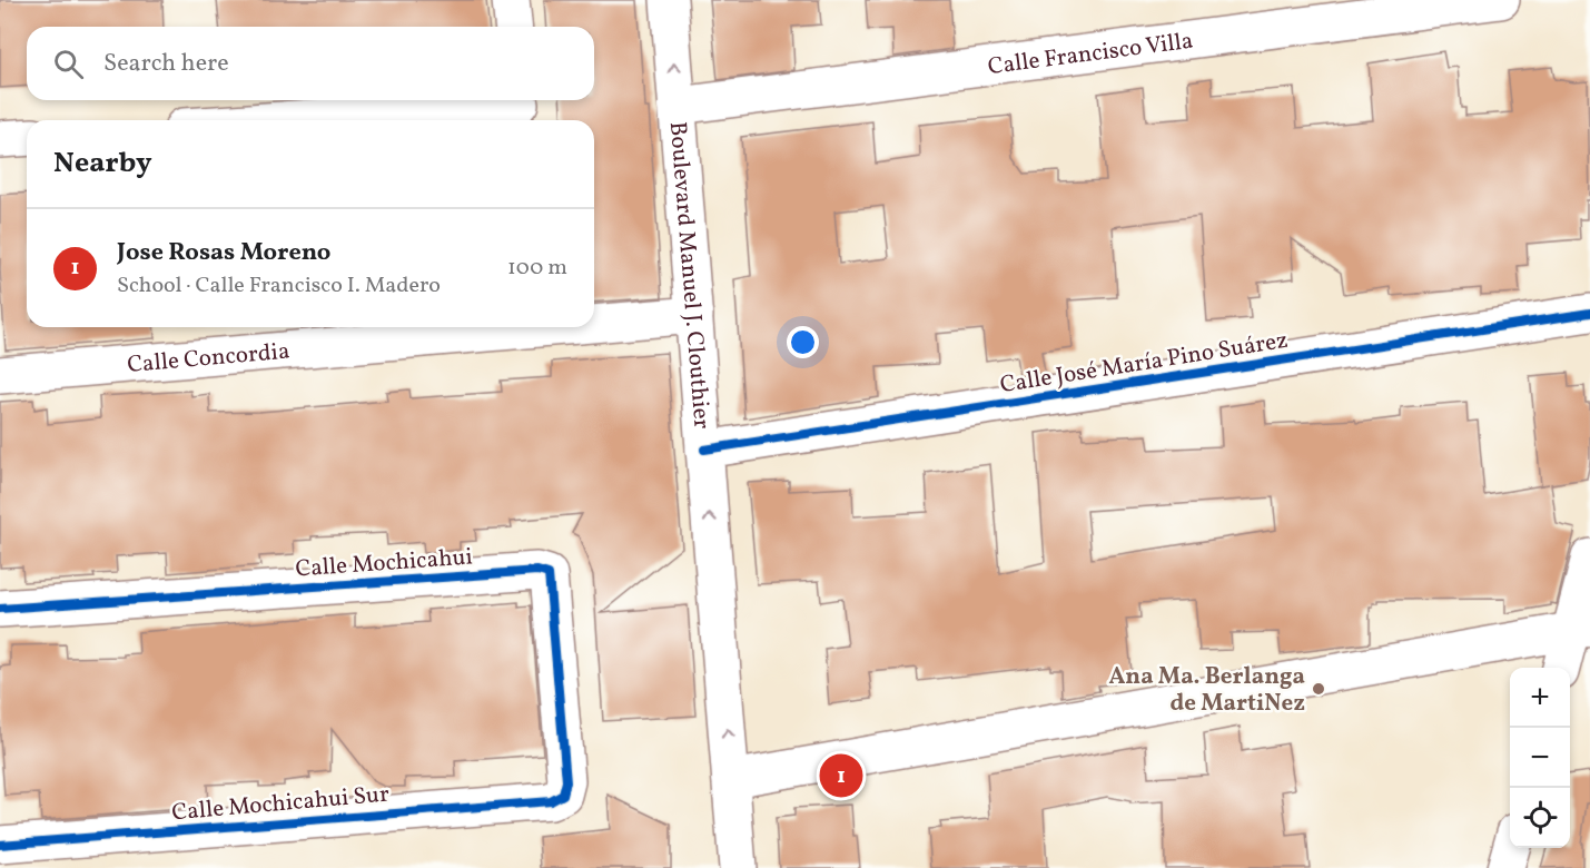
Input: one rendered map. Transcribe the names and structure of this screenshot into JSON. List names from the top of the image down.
{
  "streets": {
    "street": [
      "Calle Francisco Villa",
      "Boulevard Manuel J. Clouthier",
      "Calle Concordia",
      "Calle José María Pino Suárez",
      "Calle Mochicahui",
      "Calle Mochicahui Sur"
    ]
  },
  "crossings": [
    ["Calle Francisco Villa", "Boulevard Manuel J. Clouthier"],
    ["Boulevard Manuel J. Clouthier", "Calle Concordia"],
    ["Boulevard Manuel J. Clouthier", "Calle José María Pino Suárez"],
    ["Calle Mochicahui", "Calle Mochicahui Sur"]
  ],
  "one_way": ["Boulevard Manuel J. Clouthier"],
  "places": ["Ana Ma. Berlanga de MartiNez"],
  "page": {
    "search": "Search here",
    "heading": "Nearby",
    "list": [
      {
        "mark": "1",
        "name": "Jose Rosas Moreno",
        "note": "School · Calle Francisco I. Madero",
        "value": "100 m"
      }
    ],
    "map_buttons": ["+", "−"],
    "pins": "1"
  }
}
